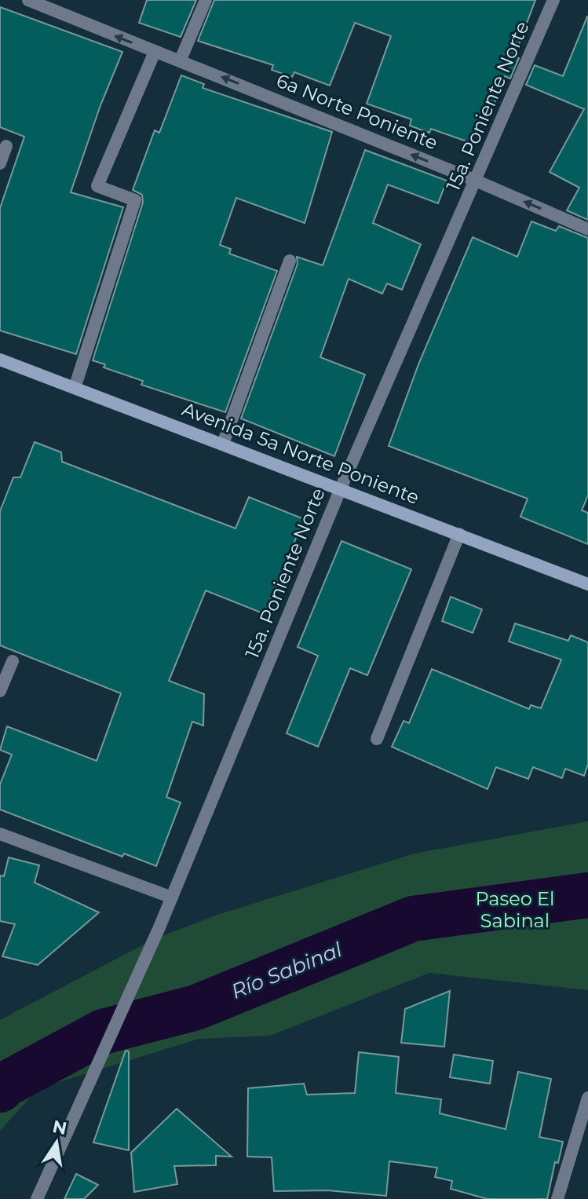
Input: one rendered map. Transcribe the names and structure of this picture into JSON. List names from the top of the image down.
{
  "streets": {
    "main road": ["Avenida 5a Norte Poniente"],
    "street": ["15a. Poniente Norte", "6a Norte Poniente"]
  },
  "crossings": [
    ["15a. Poniente Norte", "6a Norte Poniente"],
    ["15a. Poniente Norte", "Avenida 5a Norte Poniente"]
  ],
  "one_way": ["6a Norte Poniente"],
  "water": ["Río Sabinal"],
  "parks": ["Paseo El Sabinal"],
  "north": "top"
}
